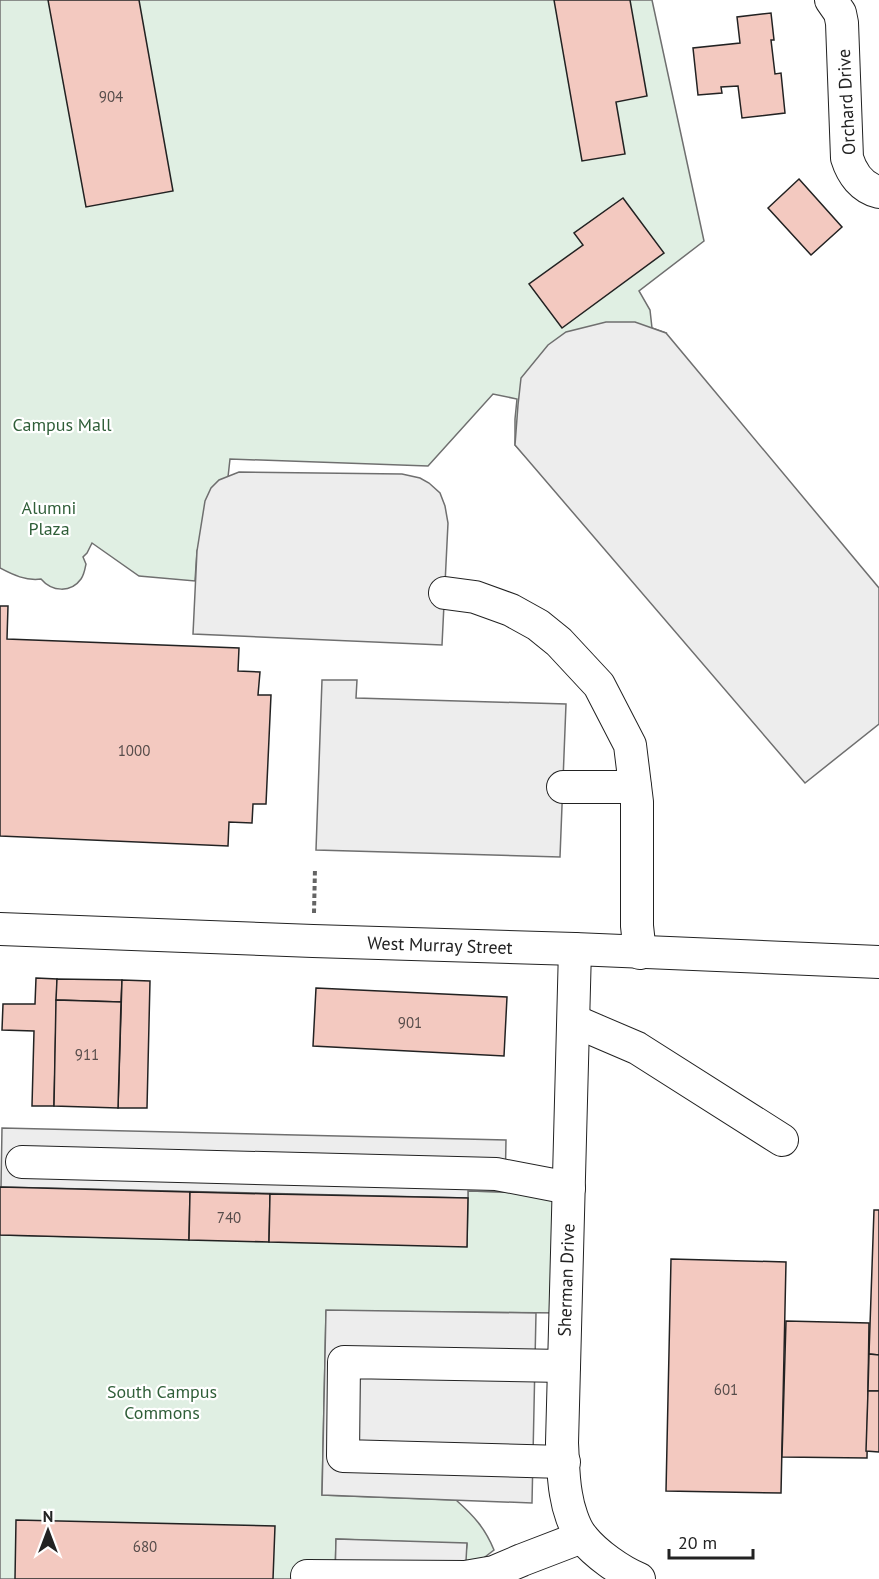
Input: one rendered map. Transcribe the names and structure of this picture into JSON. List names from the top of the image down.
{
  "streets": {
    "street": ["Orchard Drive", "West Murray Street", "Sherman Drive"]
  },
  "crossings": [
    ["West Murray Street", "Sherman Drive"]
  ],
  "parks": ["Campus Mall", "Alumni Plaza", "South Campus Commons"],
  "house_numbers": [
    "904",
    "1000",
    "901",
    "911",
    "740",
    "601",
    "680"
  ],
  "scale_bar": "20 m",
  "north": "top"
}
